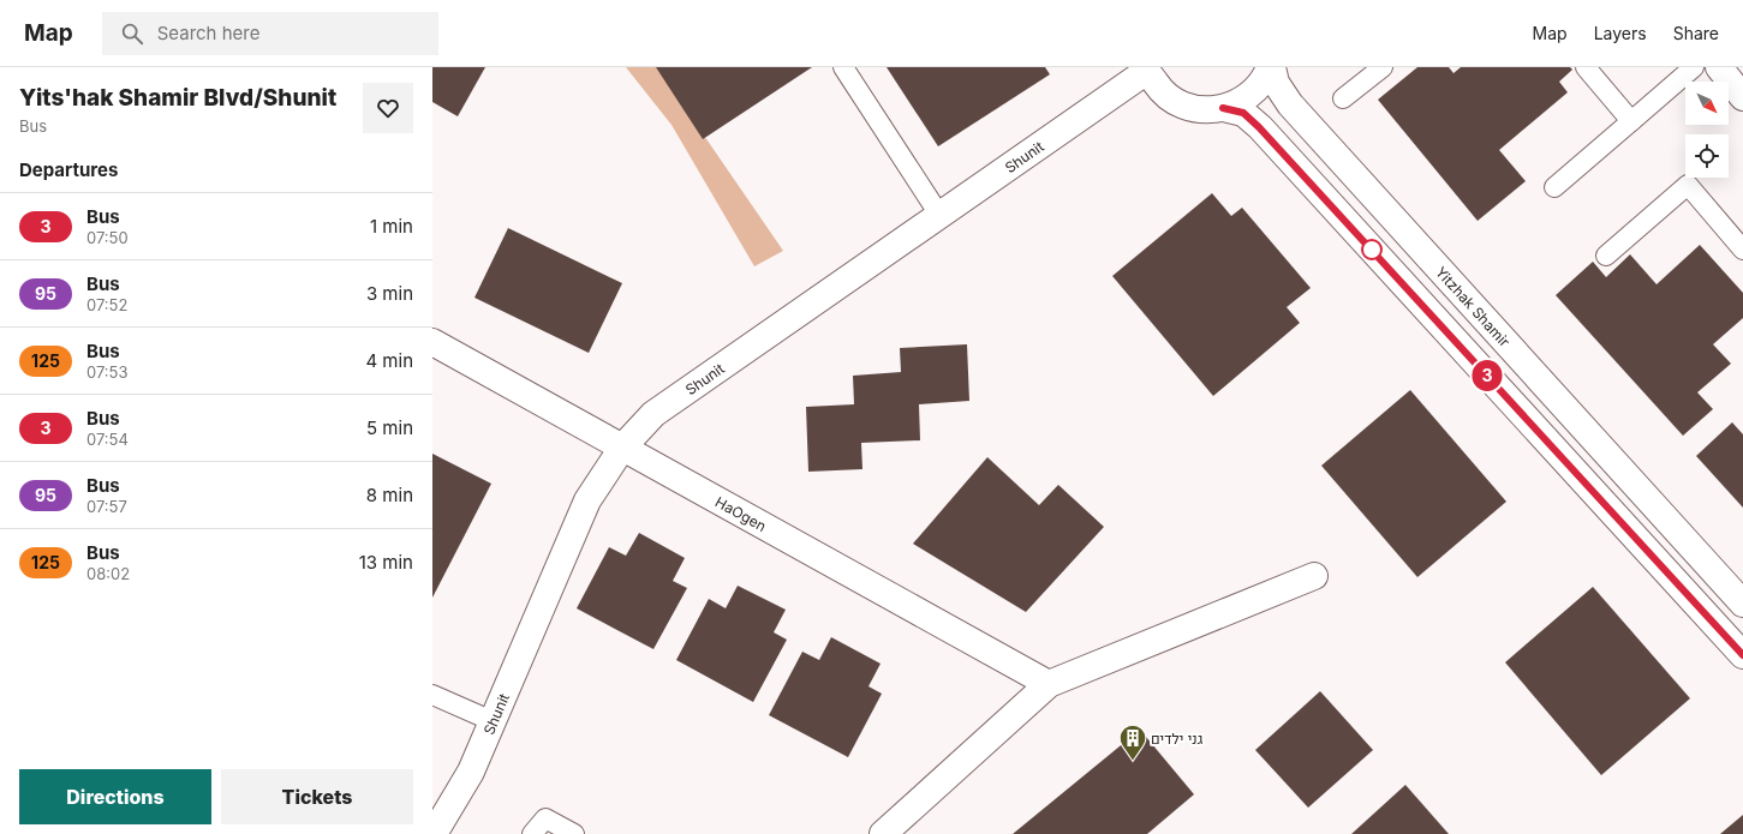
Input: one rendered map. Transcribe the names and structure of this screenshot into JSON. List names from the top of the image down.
{
  "streets": {
    "street": ["Shunit", "Yitzhak Shamir", "HaOgen"]
  },
  "crossings": [
    ["Shunit", "HaOgen"]
  ],
  "places": {
    "building": ["גני ילדים"]
  },
  "lines": ["bus line 3"],
  "north": "bottom right",
  "page": {
    "header": "Map",
    "search": "Search here",
    "nav": ["Map", "Layers", "Share"],
    "heading": [
      ["Yits'hak Shamir Blvd/Shunit", "Bus"],
      "Departures"
    ],
    "on_map": "3",
    "list": [
      {
        "mark": "3",
        "name": "Bus",
        "note": "07:50",
        "value": "1 min"
      },
      {
        "mark": "95",
        "name": "Bus",
        "note": "07:52",
        "value": "3 min"
      },
      {
        "mark": "125",
        "name": "Bus",
        "note": "07:53",
        "value": "4 min"
      },
      {
        "mark": "3",
        "name": "Bus",
        "note": "07:54",
        "value": "5 min"
      },
      {
        "mark": "95",
        "name": "Bus",
        "note": "07:57",
        "value": "8 min"
      },
      {
        "mark": "125",
        "name": "Bus",
        "note": "08:02",
        "value": "13 min"
      }
    ],
    "buttons": ["Directions", "Tickets"]
  }
}
